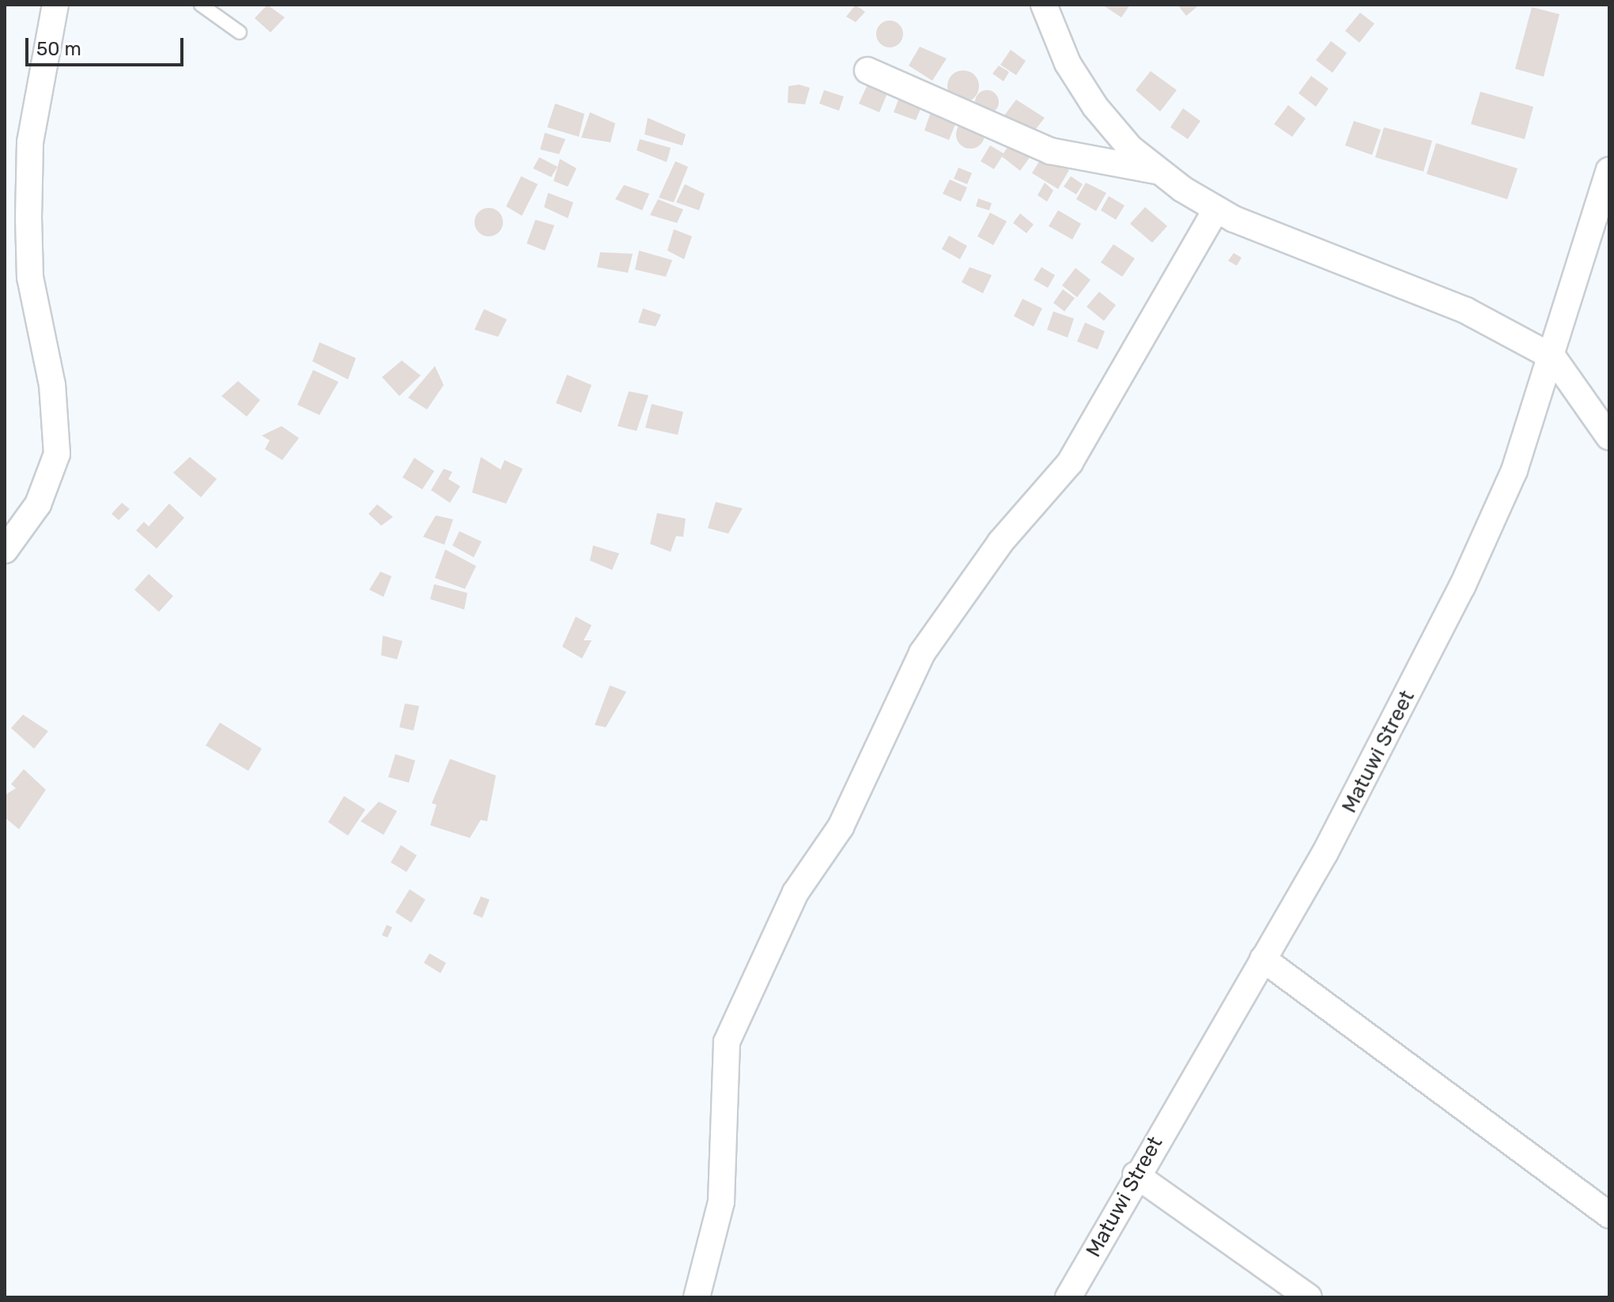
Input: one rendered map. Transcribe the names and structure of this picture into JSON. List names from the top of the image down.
{
  "streets": {
    "street": ["Matuwi Street"]
  },
  "scale_bar": "50 m"
}
